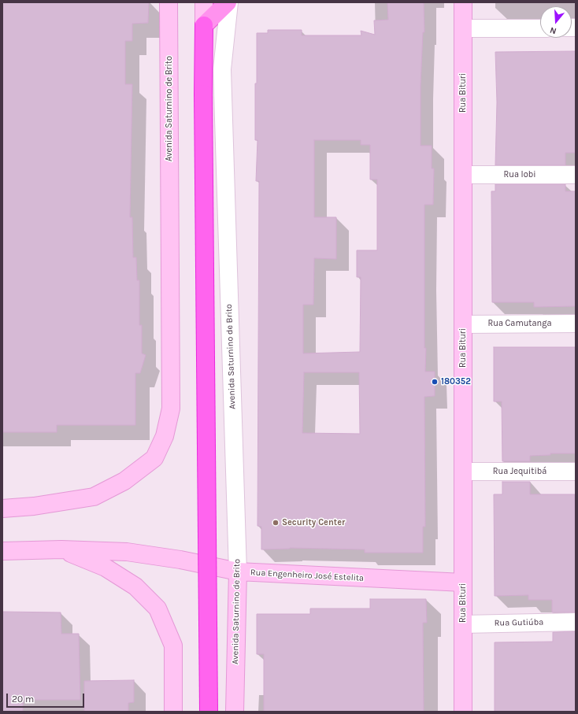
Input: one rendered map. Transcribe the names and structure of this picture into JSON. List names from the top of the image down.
{
  "streets": {
    "main road": ["Rua Bituri", "Avenida Saturnino de Brito", "Rua Engenheiro José Estelita"],
    "street": [
      "Rua Iobi",
      "Rua Camutanga",
      "Rua Jequitibá",
      "Rua Gutiúba"
    ]
  },
  "crossings": [
    ["Rua Bituri", "Rua Iobi"],
    ["Rua Bituri", "Rua Camutanga"],
    ["Rua Bituri", "Rua Jequitibá"],
    ["Rua Bituri", "Rua Engenheiro José Estelita"],
    ["Rua Bituri", "Rua Gutiúba"],
    ["Avenida Saturnino de Brito", "Rua Engenheiro José Estelita"]
  ],
  "places": ["180352", "Security Center"],
  "scale_bar": "20 m",
  "north": "bottom"
}
